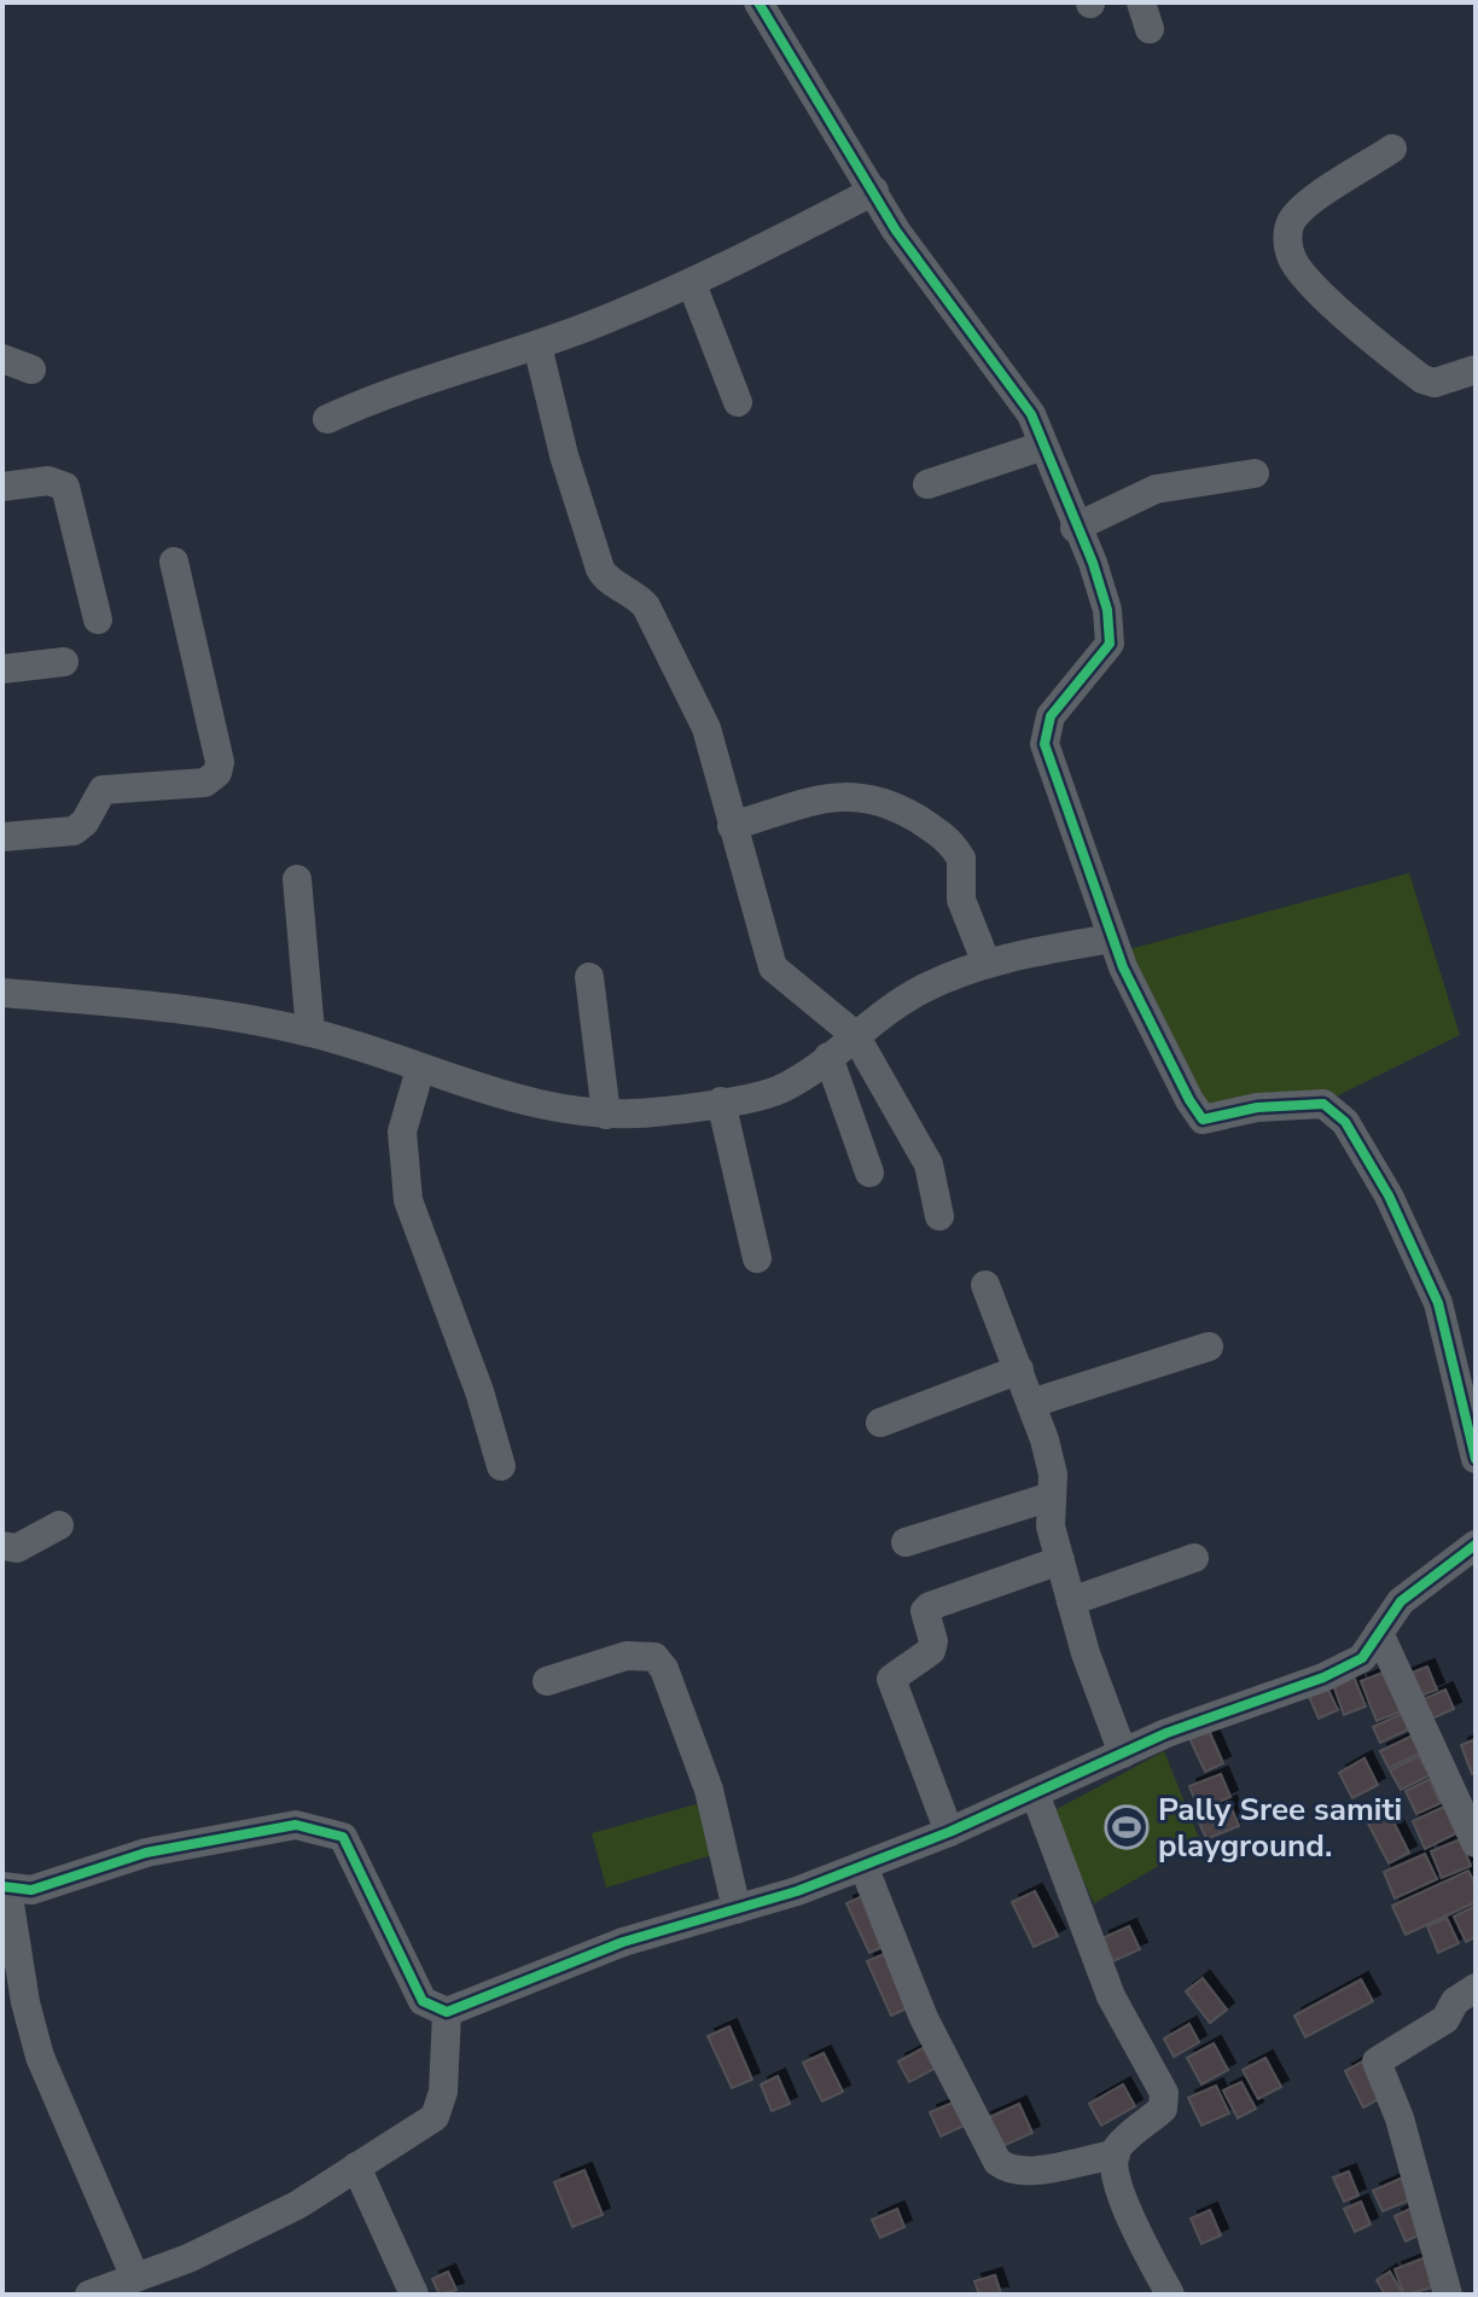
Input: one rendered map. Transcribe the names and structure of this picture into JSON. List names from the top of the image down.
{
  "places": {
    "sports": ["Pally Sree samiti playground."]
  }
}
